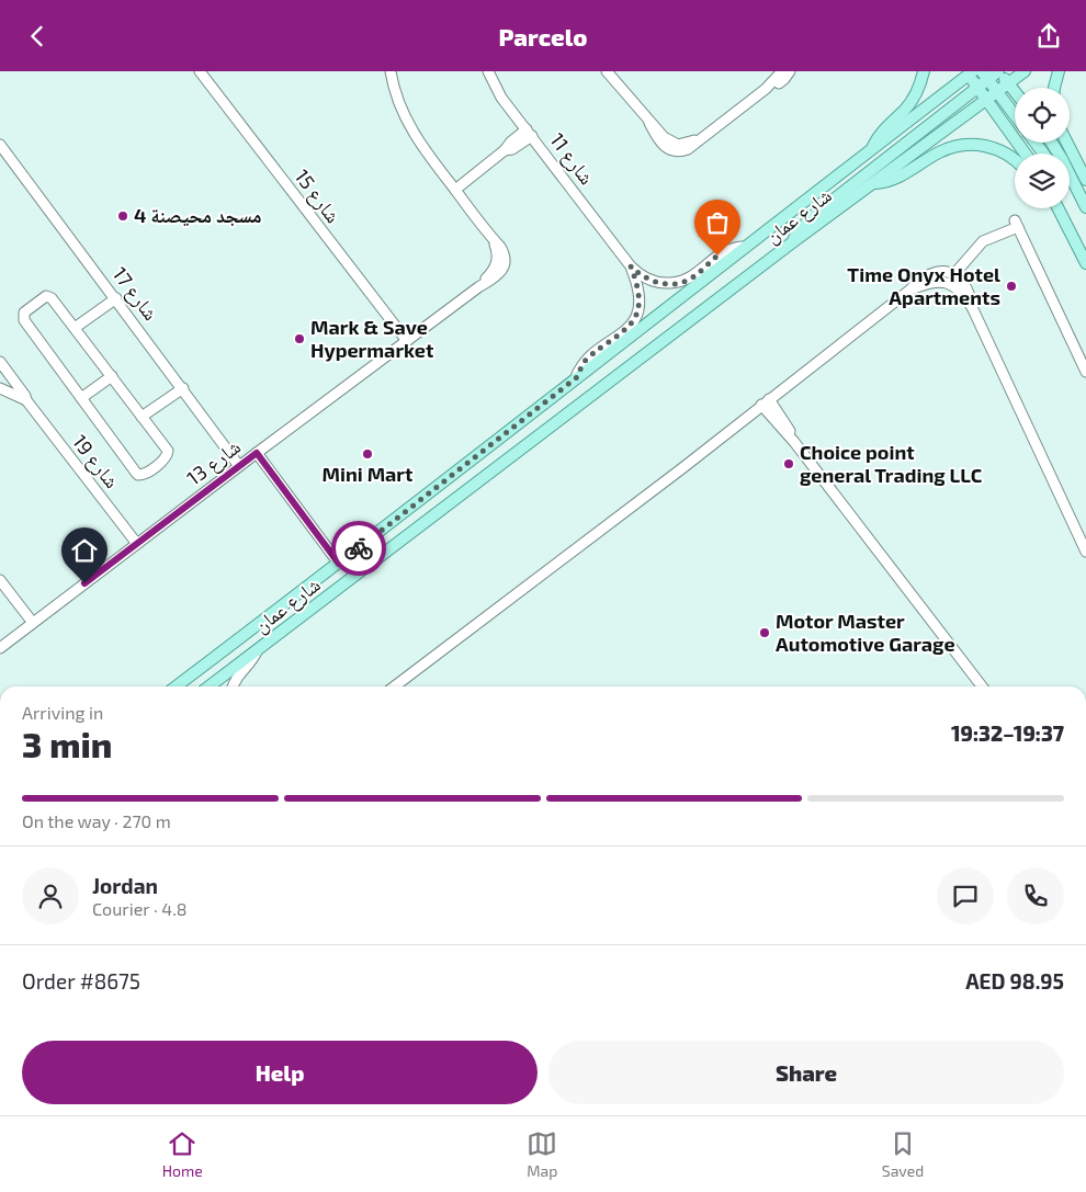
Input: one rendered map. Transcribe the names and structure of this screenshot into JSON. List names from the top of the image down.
{
  "streets": {
    "main road": ["شارع عمان"],
    "street": [
      "شارع 11",
      "شارع 15",
      "شارع 17",
      "شارع 19",
      "شارع 13"
    ]
  },
  "crossings": [
    ["شارع 11", "شارع عمان"],
    ["شارع 15", "شارع 13"],
    ["شارع 17", "شارع 13"],
    ["شارع 19", "شارع 13"]
  ],
  "places": [
    "مسجد محيصنة 4",
    "Time Onyx Hotel Apartments",
    "Mark & Save Hypermarket",
    "Mini Mart",
    "Choice point general Trading LLC",
    "Motor Master Automotive Garage"
  ],
  "page": {
    "header": "Parcelo",
    "heading": ["3 min", "Arriving in", "19:32–19:37"],
    "panel": [
      "Jordan",
      "Courier · 4.8",
      "Order #8675",
      "AED 98.95"
    ],
    "bar": "On the way · 270 m",
    "buttons": ["Help", "Share"],
    "tabs": ["Home", "Map", "Saved"]
  }
}
